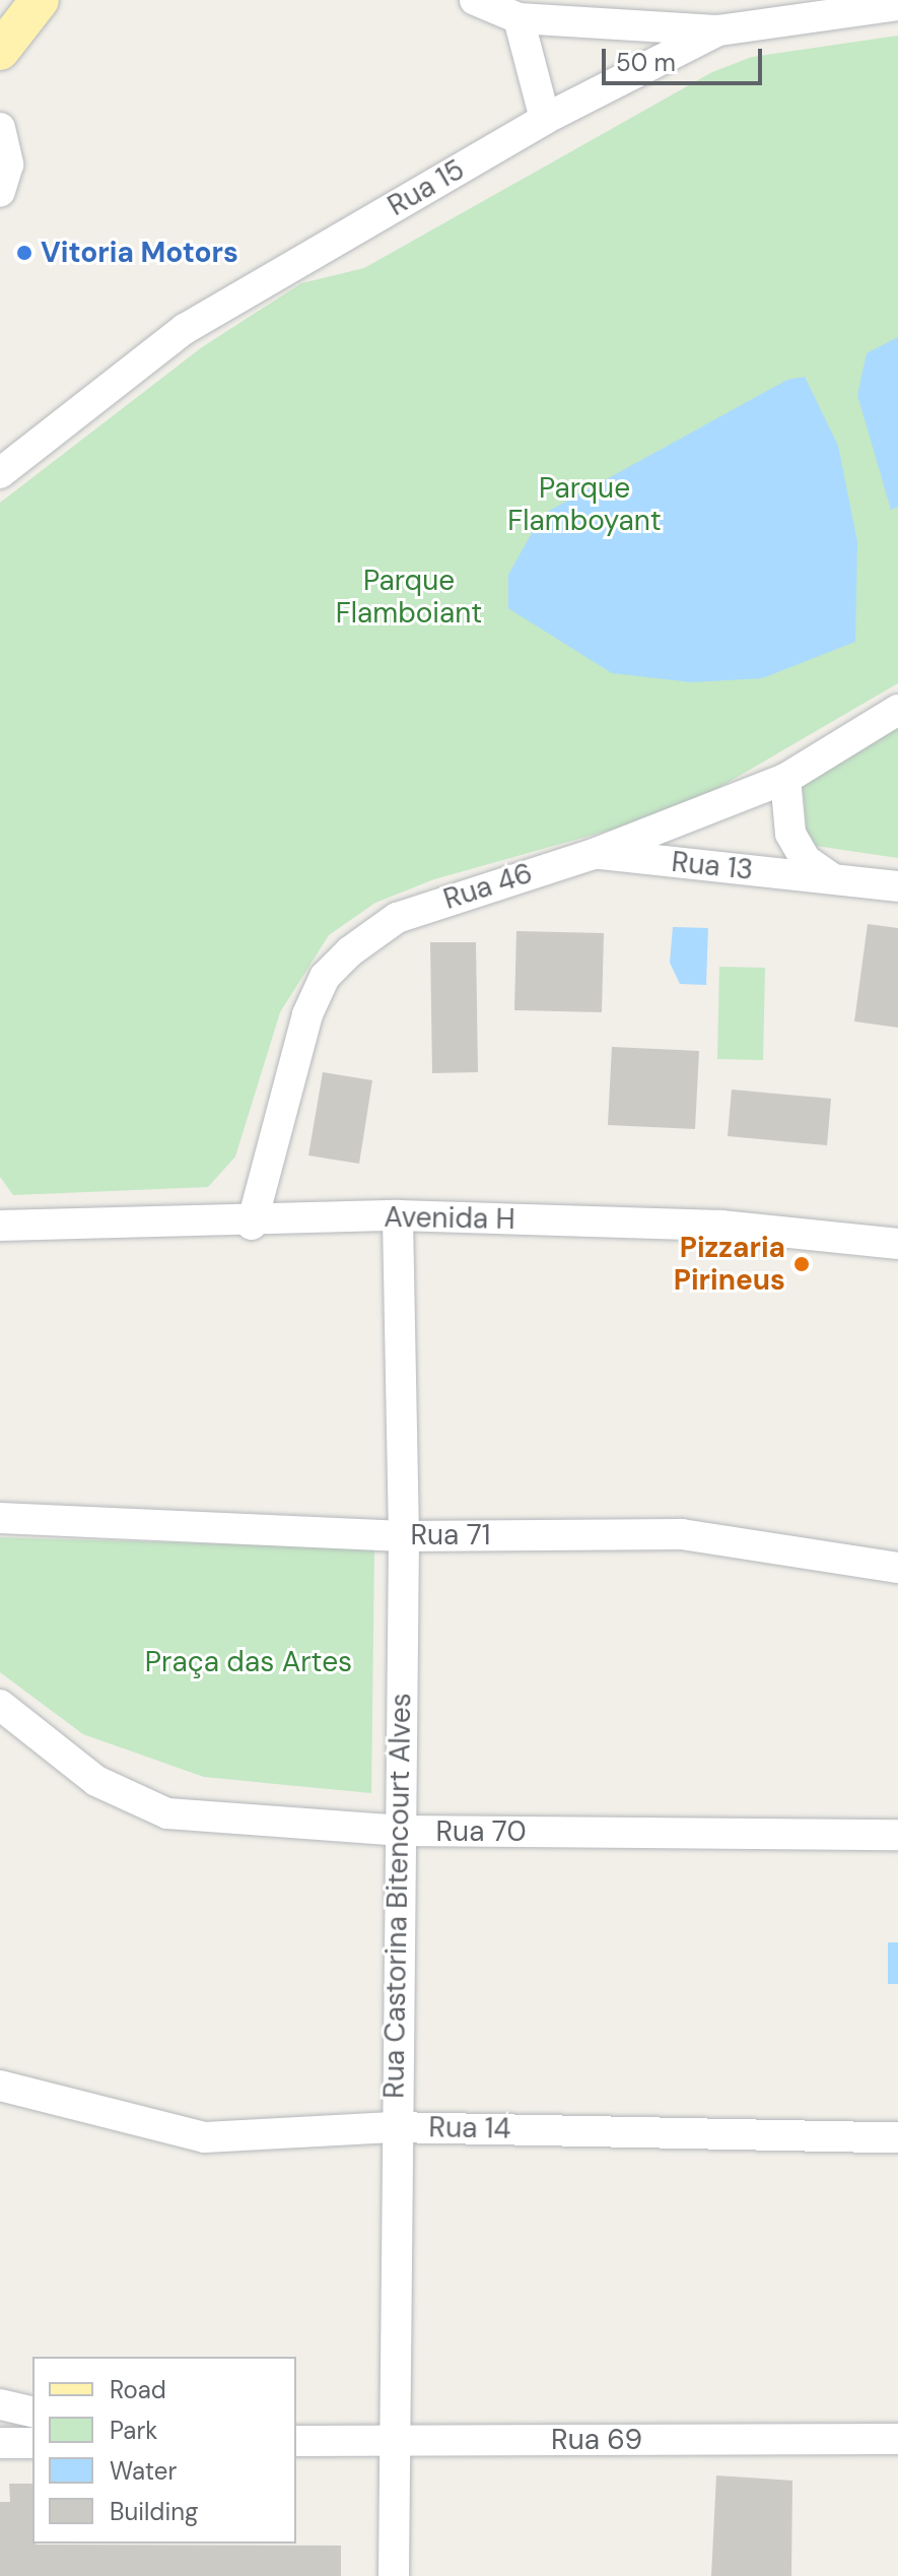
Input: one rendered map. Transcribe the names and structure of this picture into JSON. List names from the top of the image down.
{
  "streets": {
    "street": [
      "Rua 15",
      "Rua 13",
      "Rua 46",
      "Avenida H",
      "Rua 71",
      "Rua 70",
      "Rua Castorina Bitencourt Alves",
      "Rua 14",
      "Rua 69"
    ]
  },
  "crossings": [
    ["Rua 13", "Rua 46"],
    ["Rua 46", "Avenida H"],
    ["Avenida H", "Rua Castorina Bitencourt Alves"],
    ["Rua 71", "Rua Castorina Bitencourt Alves"],
    ["Rua 70", "Rua Castorina Bitencourt Alves"],
    ["Rua Castorina Bitencourt Alves", "Rua 14"],
    ["Rua Castorina Bitencourt Alves", "Rua 69"]
  ],
  "parks": ["Parque Flamboyant", "Parque Flamboiant", "Praça das Artes"],
  "places": ["Vitoria Motors", "Pizzaria Pirineus"],
  "legend": [
    "Road",
    "Park",
    "Water",
    "Building"
  ],
  "scale_bar": "50 m"
}
